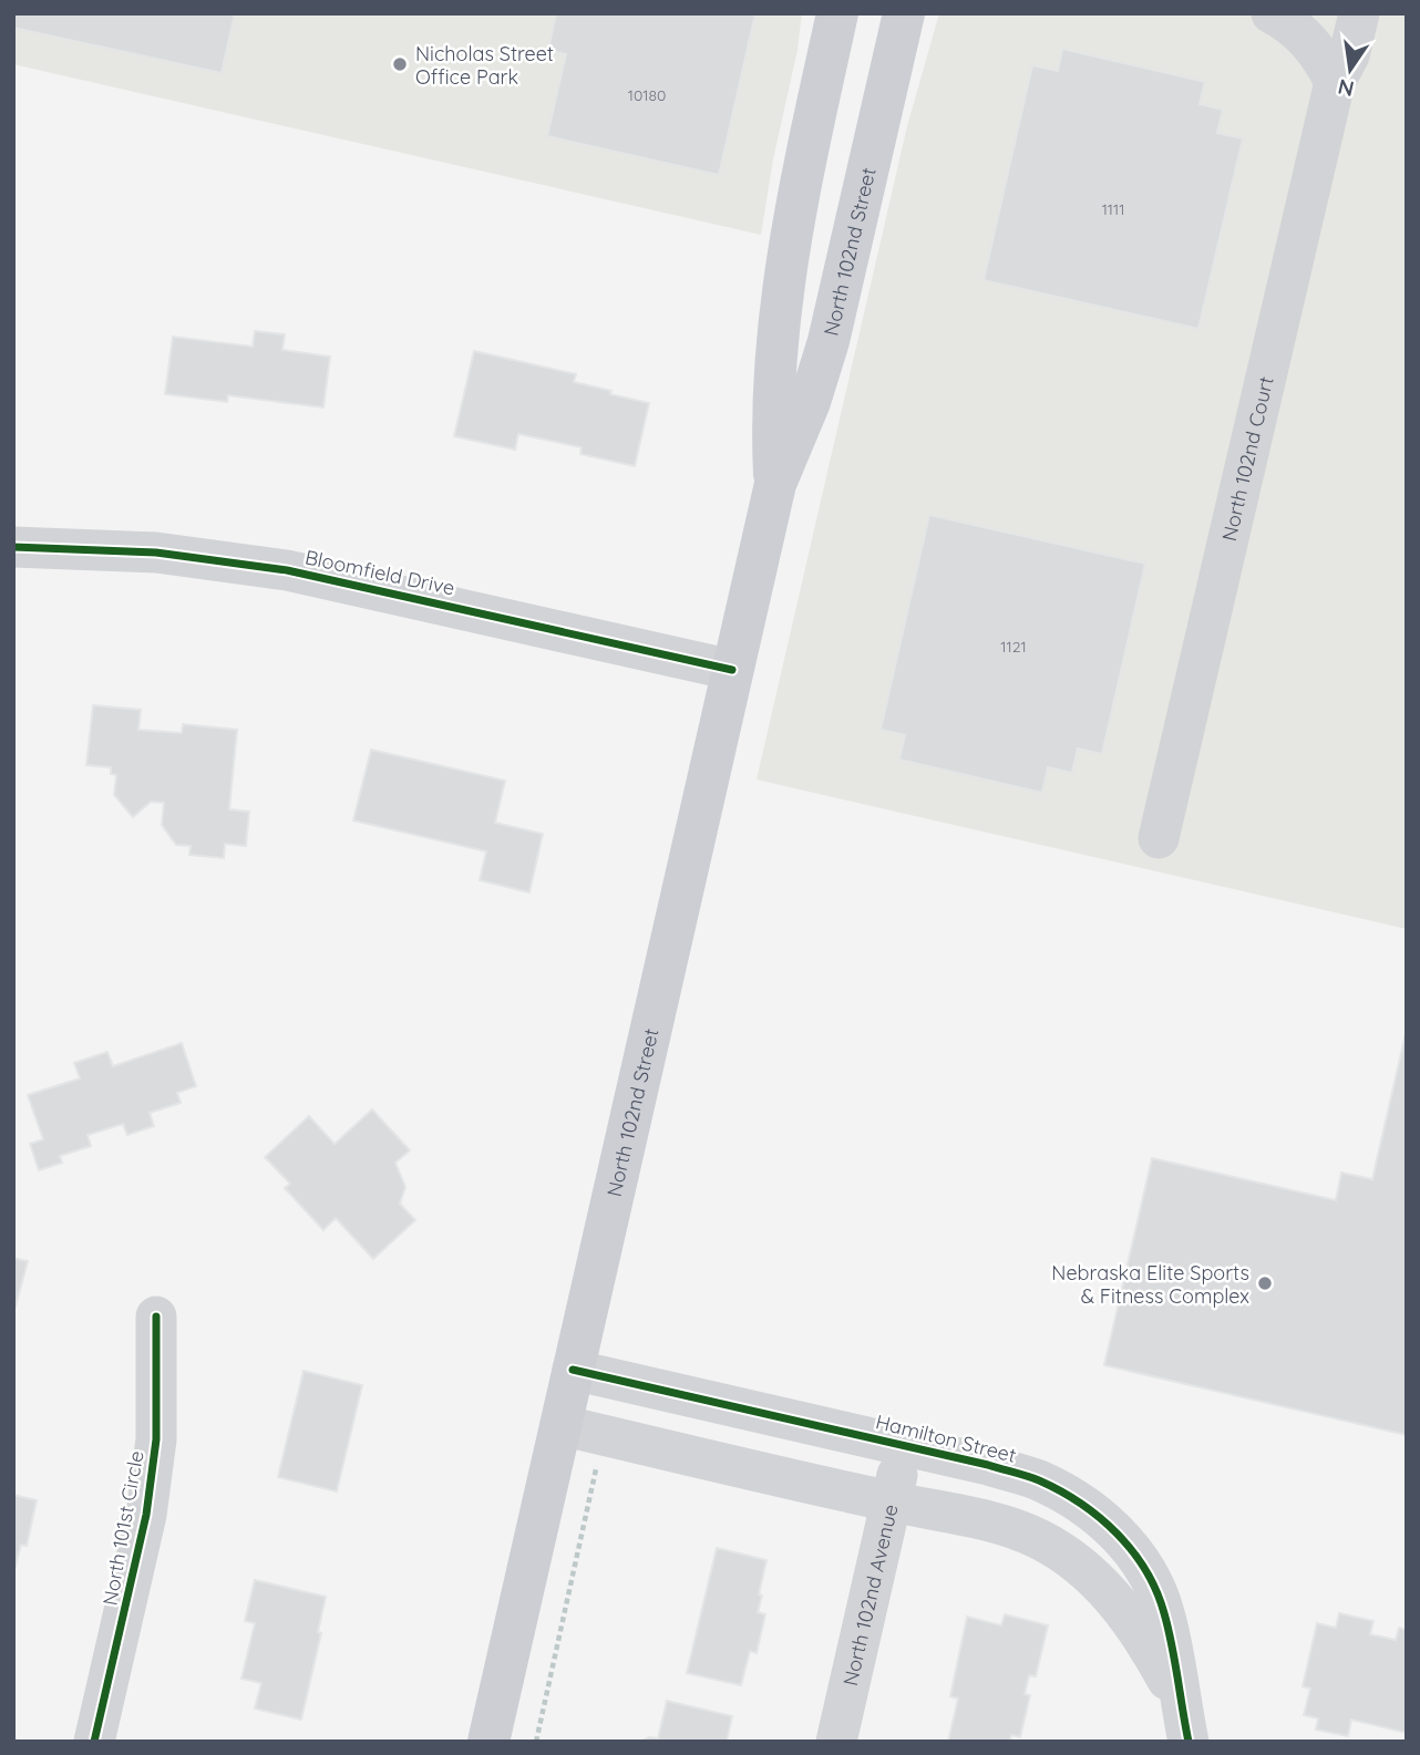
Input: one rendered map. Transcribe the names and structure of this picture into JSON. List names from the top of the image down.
{
  "streets": {
    "main road": ["North 102nd Street"],
    "street": [
      "North 102nd Court",
      "Bloomfield Drive",
      "Hamilton Street",
      "North 101st Circle",
      "North 102nd Avenue"
    ]
  },
  "crossings": [
    ["North 102nd Street", "Bloomfield Drive"],
    ["North 102nd Street", "Hamilton Street"],
    ["Hamilton Street", "North 102nd Avenue"]
  ],
  "places": ["Nicholas Street Office Park", "Nebraska Elite Sports & Fitness Complex"],
  "house_numbers": ["10180", "1111", "1121"],
  "north": "bottom"
}
